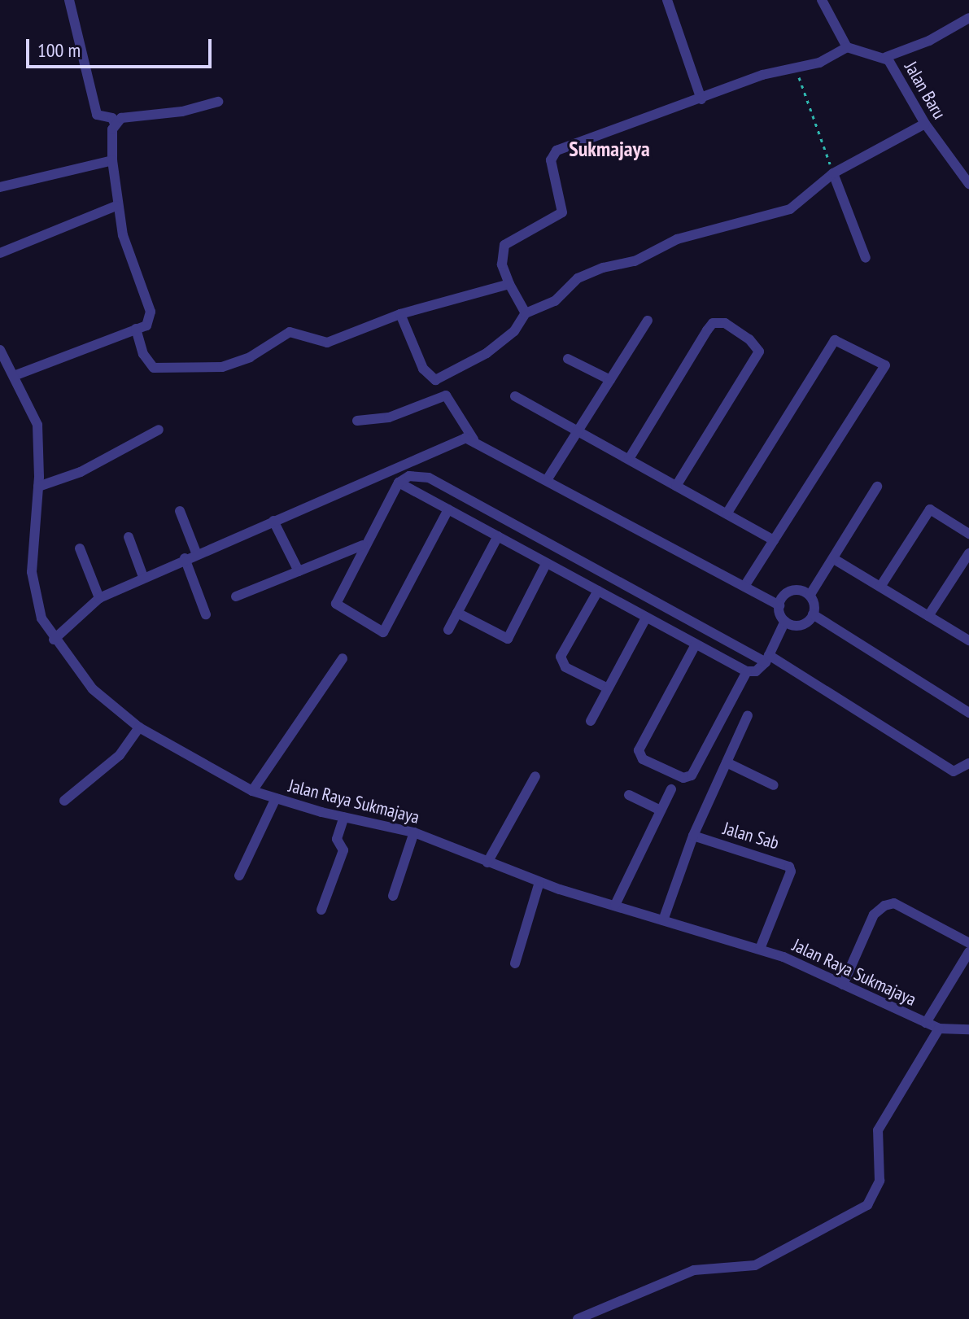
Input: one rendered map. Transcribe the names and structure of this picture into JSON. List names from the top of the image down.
{
  "streets": {
    "street": ["Jalan Baru", "Jalan Raya Sukmajaya", "Jalan Sab"]
  },
  "crossings": [
    ["Jalan Raya Sukmajaya", "Jalan Sab"]
  ],
  "districts": ["Sukmajaya"],
  "scale_bar": "100 m"
}
